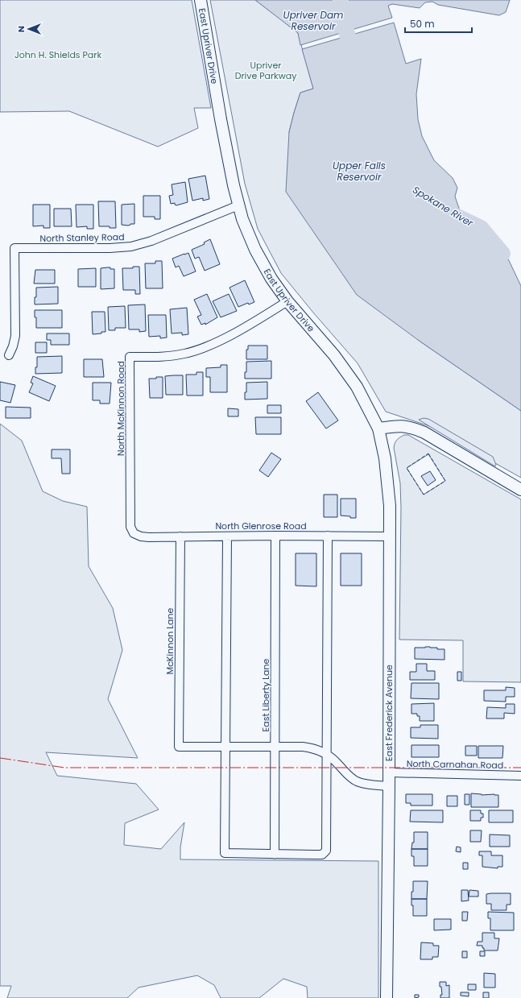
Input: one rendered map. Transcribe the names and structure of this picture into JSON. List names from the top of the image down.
{
  "streets": {
    "main road": ["East Upriver Drive", "East Frederick Avenue"],
    "street": [
      "North Stanley Road",
      "North McKinnon Road",
      "North Glenrose Road",
      "McKinnon Lane",
      "East Liberty Lane",
      "North Carnahan Road"
    ]
  },
  "crossings": [
    ["East Upriver Drive", "North Stanley Road"],
    ["East Upriver Drive", "North McKinnon Road"],
    ["East Upriver Drive", "East Frederick Avenue"],
    ["North McKinnon Road", "North Glenrose Road"],
    ["North Glenrose Road", "McKinnon Lane"],
    ["North Glenrose Road", "East Liberty Lane"],
    ["North Glenrose Road", "East Frederick Avenue"],
    ["East Frederick Avenue", "North Carnahan Road"]
  ],
  "water": ["Upriver Dam Reservoir", "Upper Falls Reservoir", "Spokane River"],
  "parks": ["John H. Shields Park", "Upriver Drive Parkway"],
  "scale_bar": "50 m",
  "north": "left"
}
